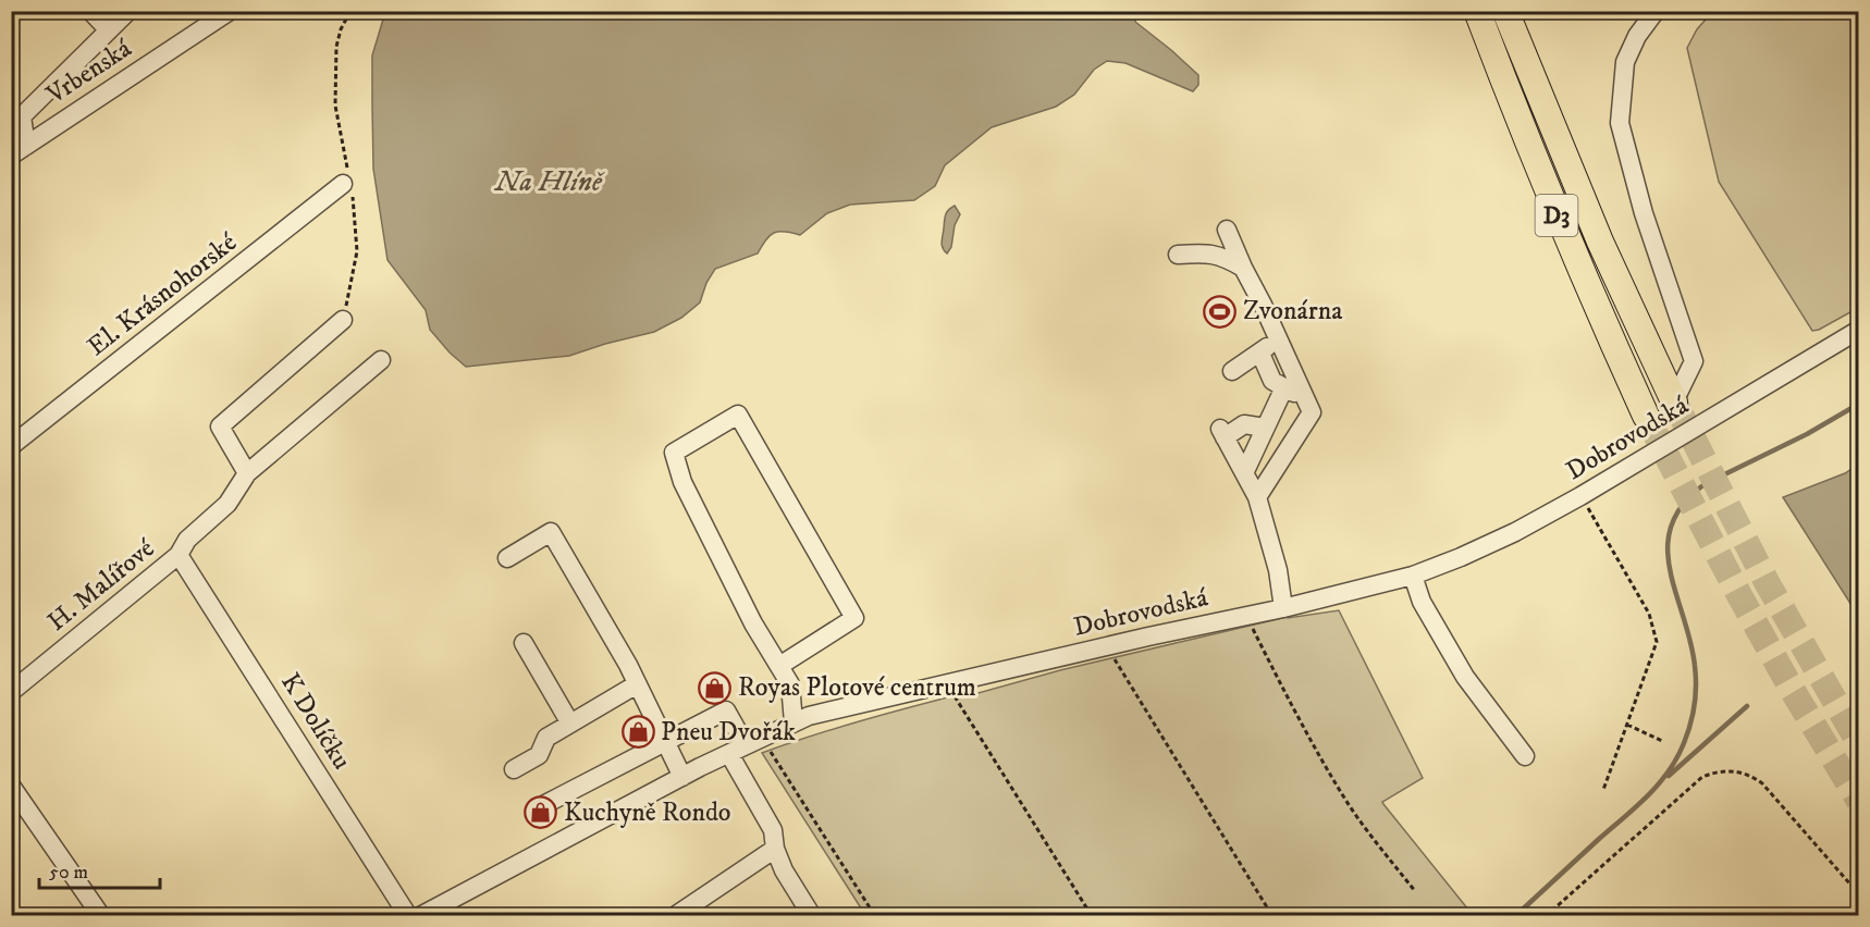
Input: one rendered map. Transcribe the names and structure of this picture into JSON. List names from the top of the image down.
{
  "streets": {
    "highway": ["D3"],
    "street": [
      "Vrbenská",
      "El. Krásnohorské",
      "Dobrovodská",
      "H. Malířové",
      "K Dolíčku"
    ]
  },
  "crossings": [
    ["H. Malířové", "K Dolíčku"]
  ],
  "water": ["Na Hlíně"],
  "places": {
    "sports": ["Zvonárna"],
    "shop": ["Royas Plotové centrum", "Pneu Dvořák", "Kuchyně Rondo"]
  },
  "scale_bar": "50 m"
}
